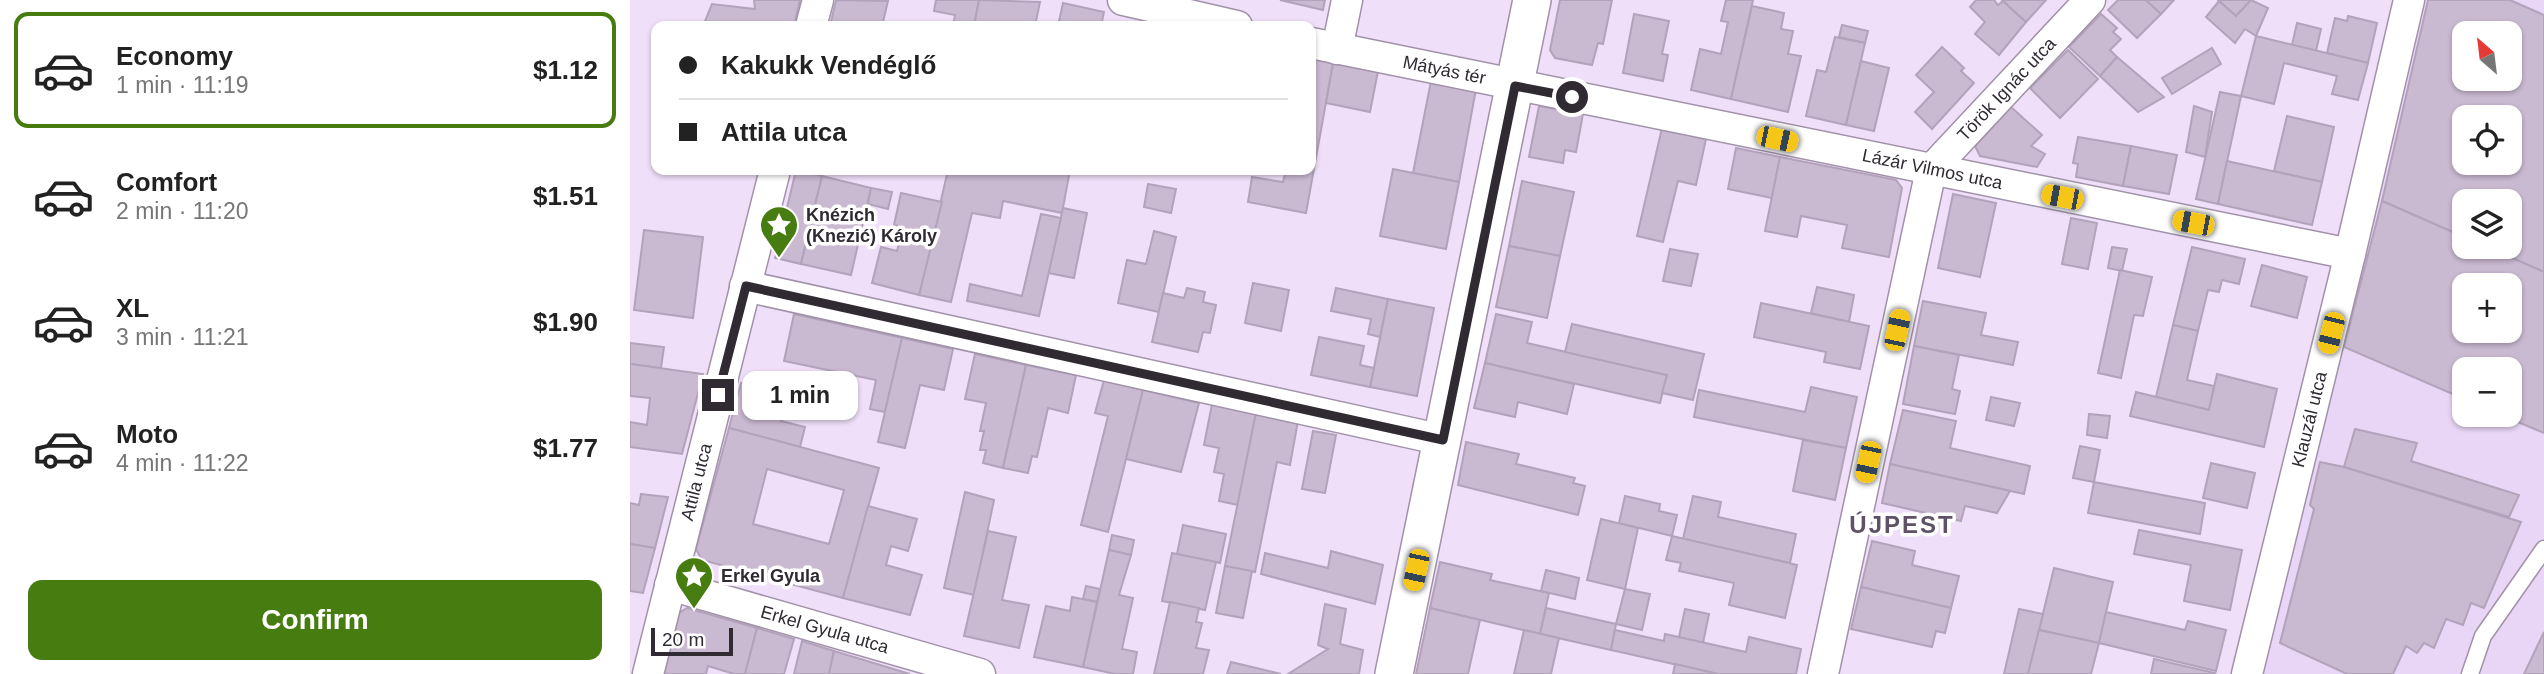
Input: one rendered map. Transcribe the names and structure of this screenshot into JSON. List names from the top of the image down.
{
  "streets": {
    "street": [
      "Mátyás tér",
      "Török Ignác utca",
      "Lázár Vilmos utca",
      "Klauzál utca",
      "Attila utca",
      "Erkel Gyula utca"
    ]
  },
  "crossings": [
    ["Mátyás tér", "Lázár Vilmos utca"],
    ["Török Ignác utca", "Lázár Vilmos utca"],
    ["Lázár Vilmos utca", "Klauzál utca"],
    ["Attila utca", "Erkel Gyula utca"]
  ],
  "districts": ["ÚJPEST"],
  "places": {
    "place": ["Knézich (Knezić) Károly", "Erkel Gyula"]
  },
  "scale_bar": "20 m",
  "north": "top left",
  "page": {
    "list": [
      {
        "name": "Economy",
        "note": "1 min · 11:19",
        "value": "$1.12"
      },
      {
        "name": "Comfort",
        "note": "2 min · 11:20",
        "value": "$1.51"
      },
      {
        "name": "XL",
        "note": "3 min · 11:21",
        "value": "$1.90"
      },
      {
        "name": "Moto",
        "note": "4 min · 11:22",
        "value": "$1.77"
      }
    ],
    "map_buttons": ["+", "−"],
    "banner": ["Kakukk Vendéglő", "Attila utca"],
    "bubble": "1 min",
    "buttons": "Confirm",
    "scale": "20 m"
  }
}
